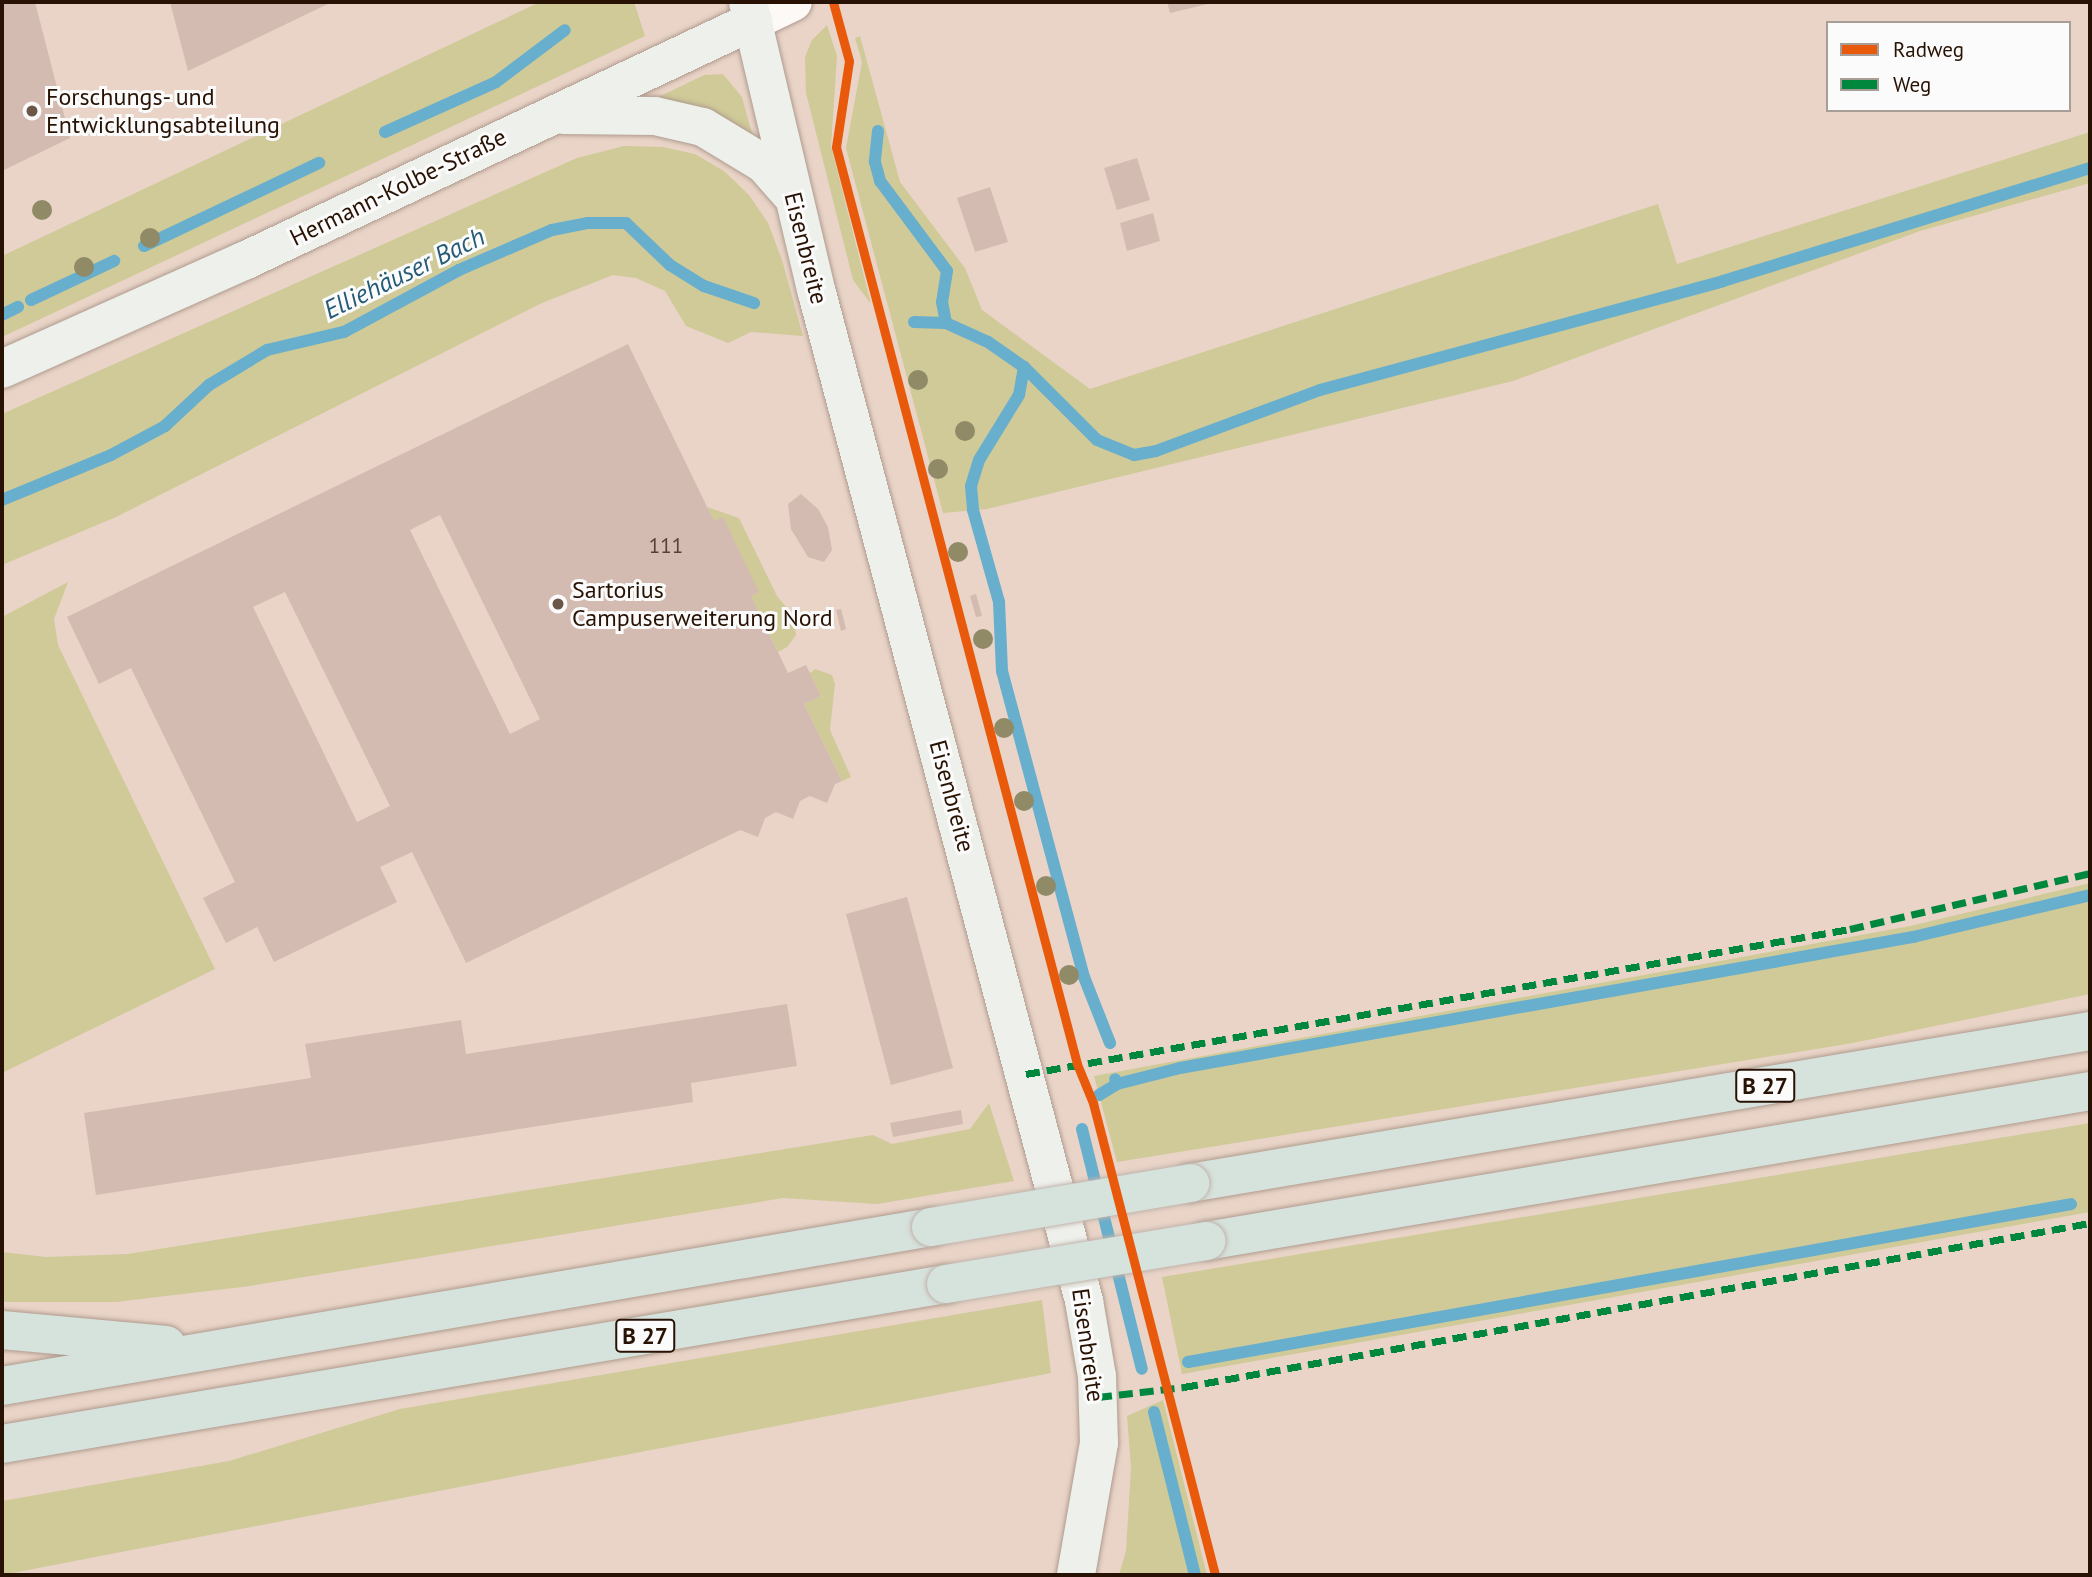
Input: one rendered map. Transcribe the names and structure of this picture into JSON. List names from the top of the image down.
{
  "streets": {
    "highway": ["B 27"],
    "main road": ["Hermann-Kolbe-Straße", "Eisenbreite"]
  },
  "crossings": [
    ["Hermann-Kolbe-Straße", "Eisenbreite"]
  ],
  "water": ["Elliehäuser Bach"],
  "places": ["Forschungs- und Entwicklungsabteilung", "Sartorius Campuserweiterung Nord"],
  "house_numbers": ["111"],
  "legend": ["Radweg", "Weg"]
}
